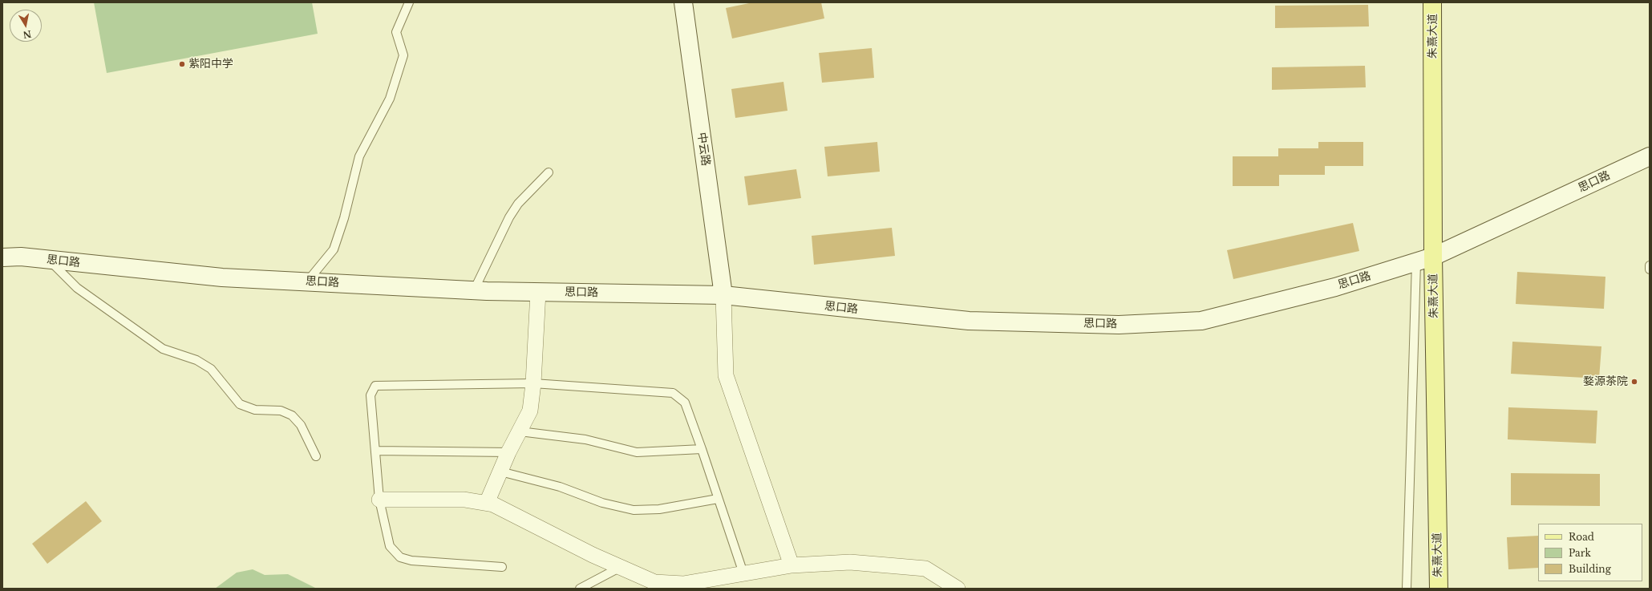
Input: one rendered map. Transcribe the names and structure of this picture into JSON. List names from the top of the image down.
{
  "streets": {
    "main road": ["朱熹大道"],
    "street": ["中云路", "思口路"]
  },
  "crossings": [
    ["朱熹大道", "思口路"],
    ["中云路", "思口路"]
  ],
  "places": ["紫阳中学", "婺源茶院"],
  "legend": ["Road", "Park", "Building"],
  "north": "bottom"
}
